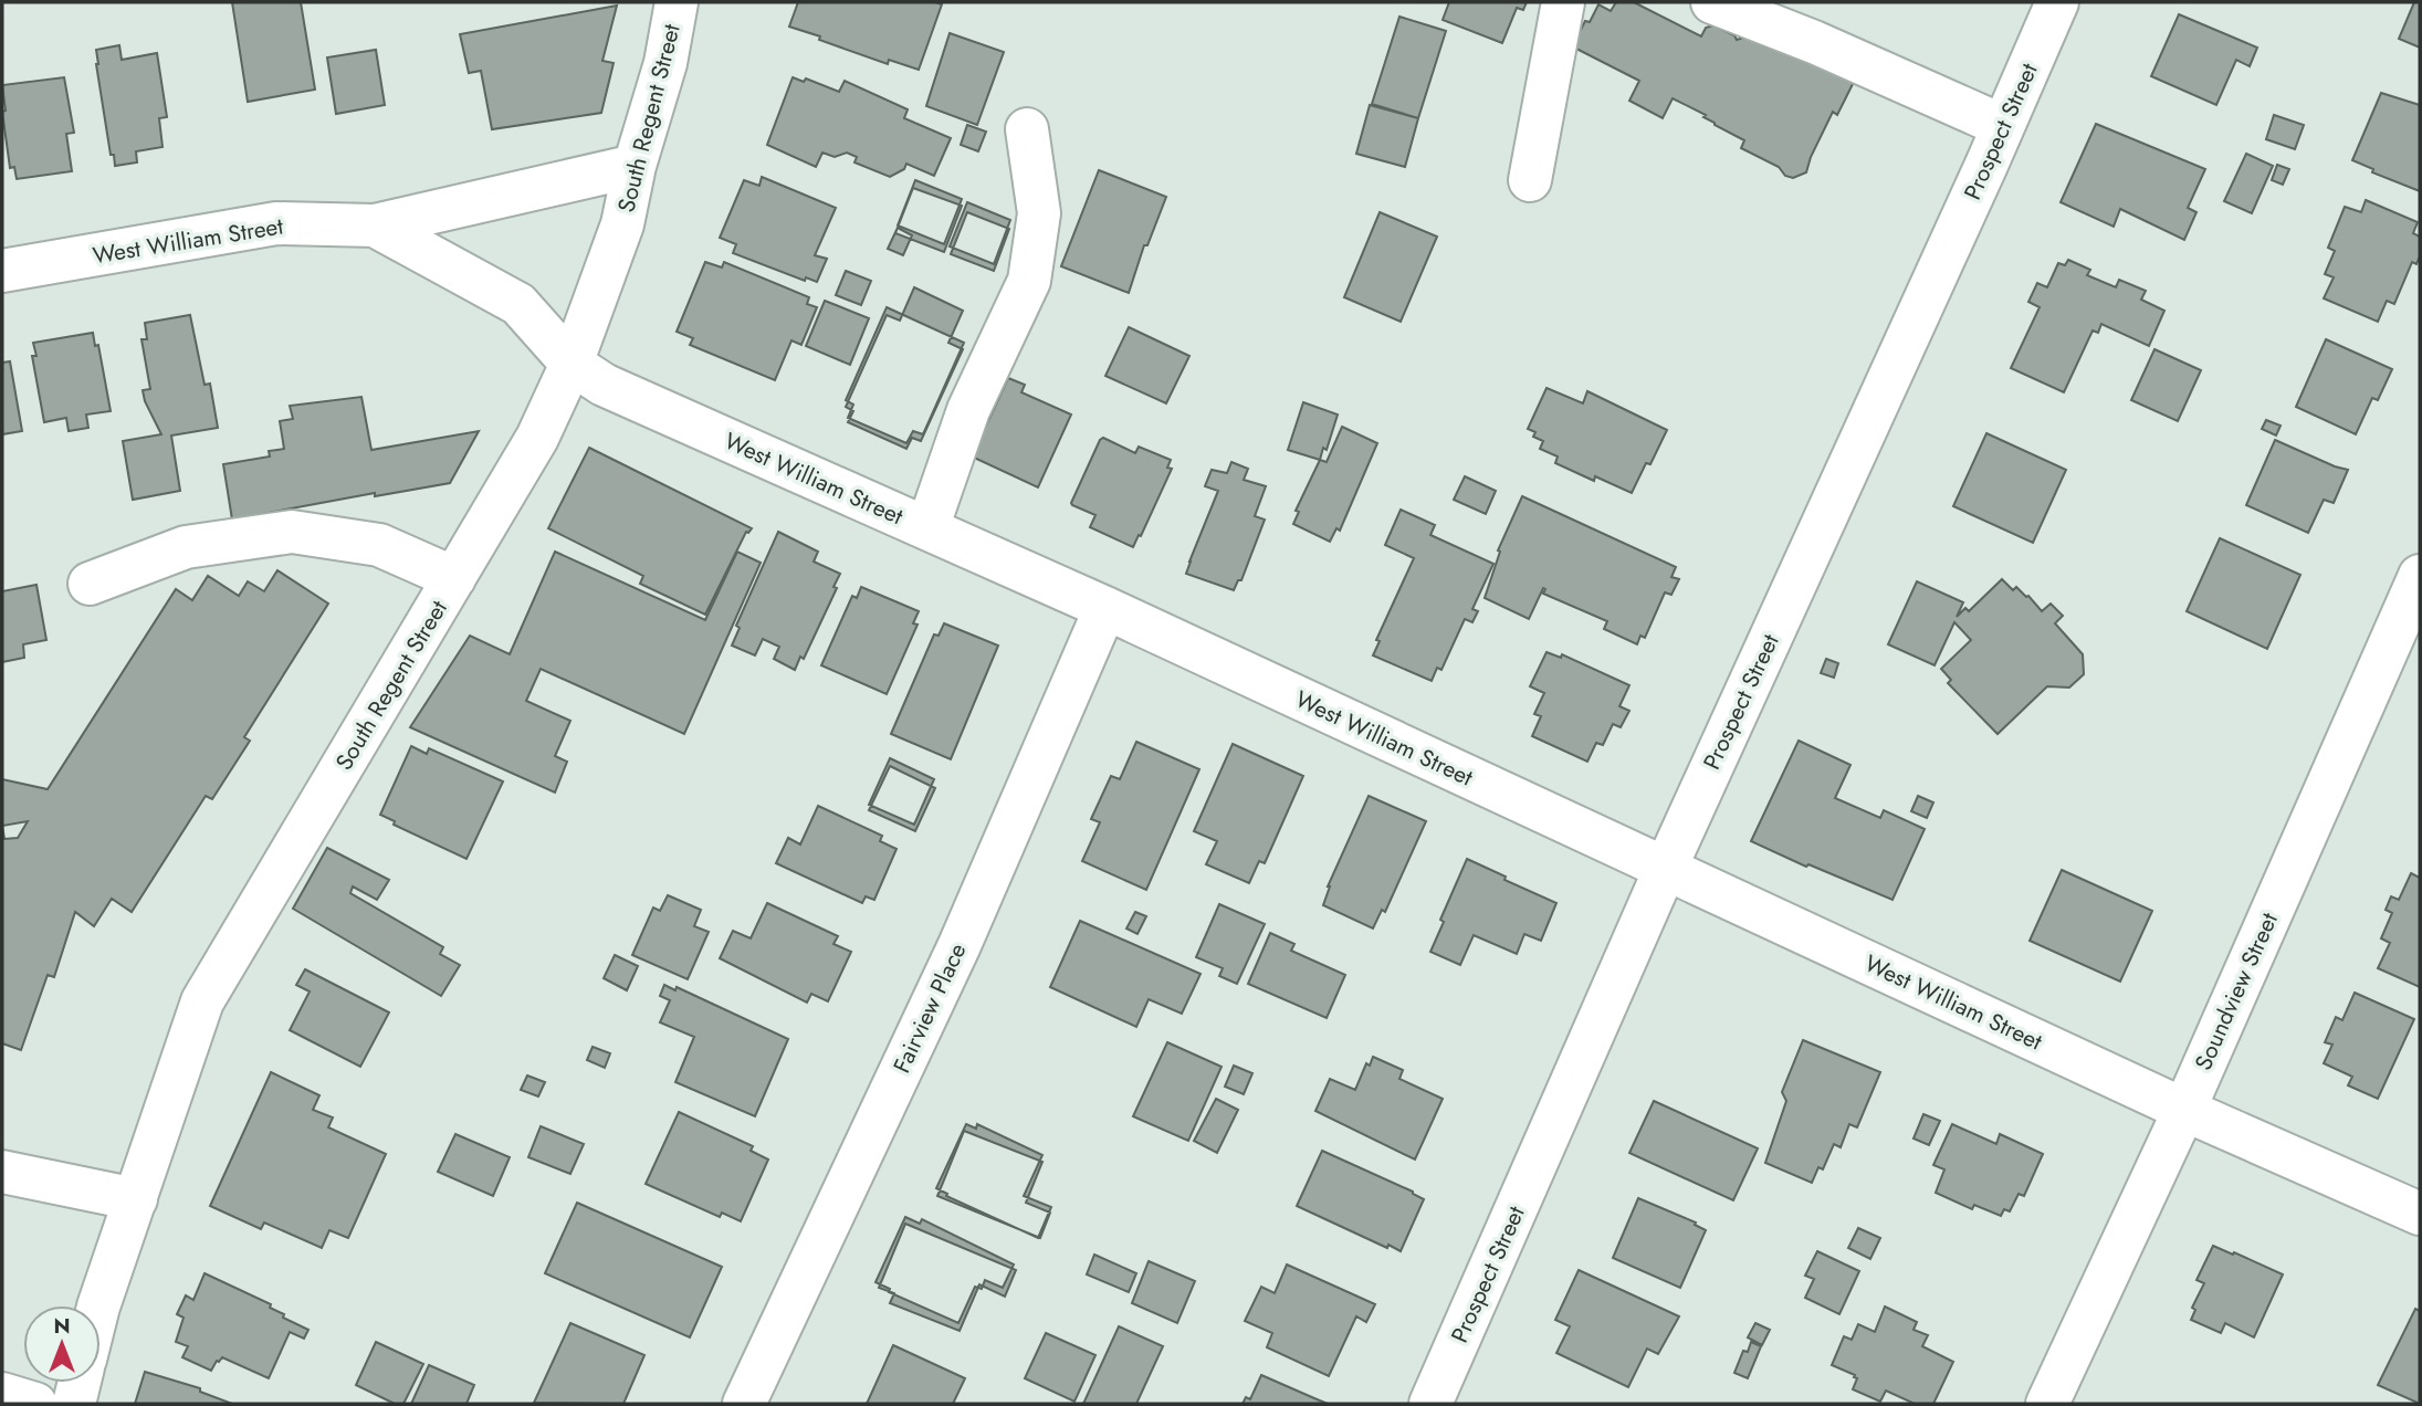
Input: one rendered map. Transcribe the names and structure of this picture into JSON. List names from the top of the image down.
{
  "streets": {
    "street": [
      "South Regent Street",
      "Prospect Street",
      "West William Street",
      "Soundview Street",
      "Fairview Place"
    ]
  },
  "crossings": [
    ["South Regent Street", "West William Street"],
    ["Prospect Street", "West William Street"],
    ["West William Street", "Soundview Street"],
    ["West William Street", "Fairview Place"]
  ],
  "north": "top"
}
